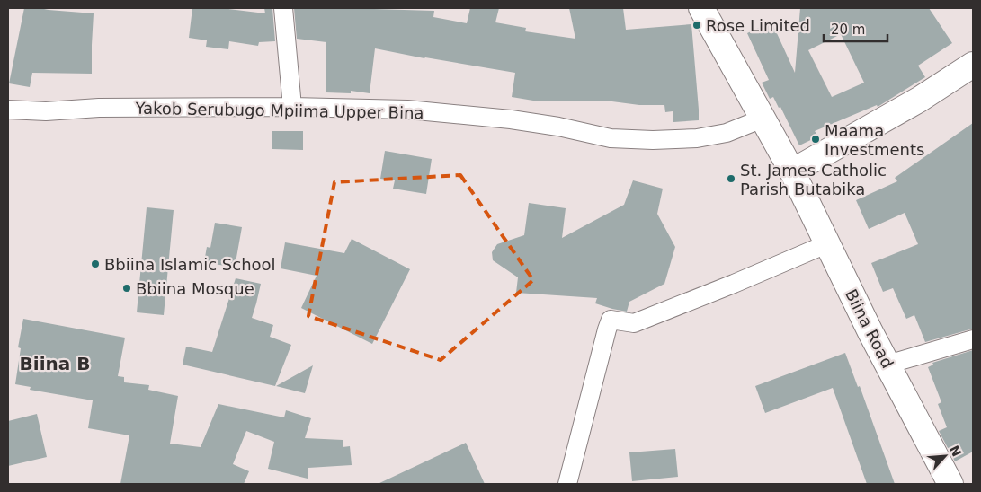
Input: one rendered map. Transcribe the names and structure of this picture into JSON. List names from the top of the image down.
{
  "streets": {
    "main road": ["Biina Road"],
    "street": ["Yakob Serubugo Mpiima Upper Bina"]
  },
  "crossings": [
    ["Yakob Serubugo Mpiima Upper Bina", "Biina Road"]
  ],
  "districts": ["Biina B"],
  "places": [
    "Rose Limited",
    "Maama Investments",
    "St. James Catholic Parish Butabika",
    "Bbiina Islamic School",
    "Bbiina Mosque"
  ],
  "scale_bar": "20 m",
  "north": "top right"
}
